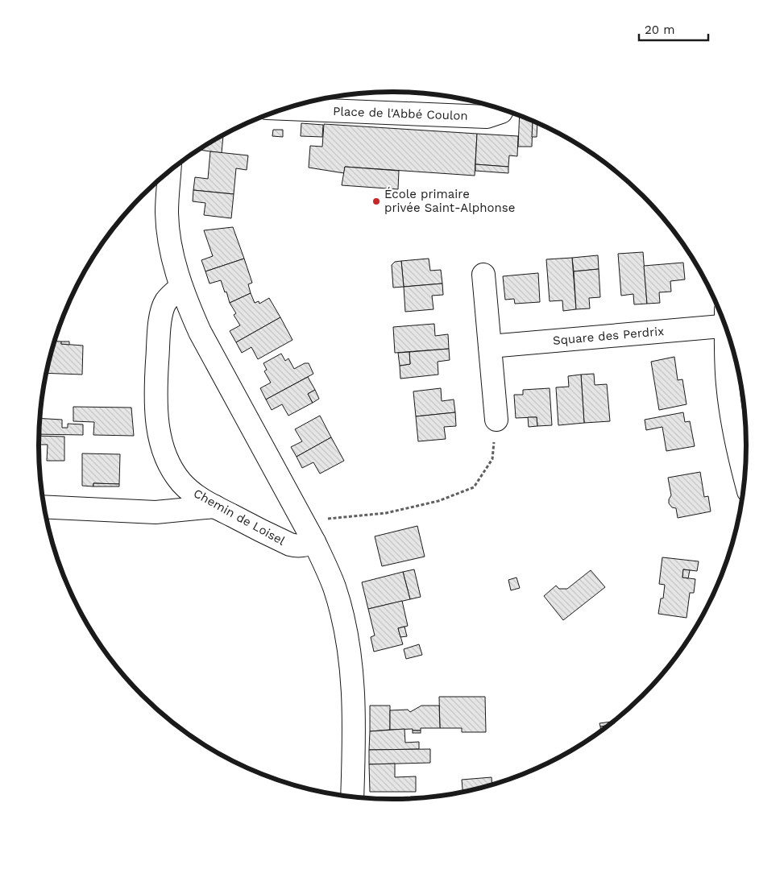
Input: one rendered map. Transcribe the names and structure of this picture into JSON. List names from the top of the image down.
{
  "streets": {
    "street": ["Place de l'Abbé Coulon", "Square des Perdrix", "Chemin de Loisel"]
  },
  "places": ["École primaire privée Saint-Alphonse"],
  "scale_bar": "20 m"
}
